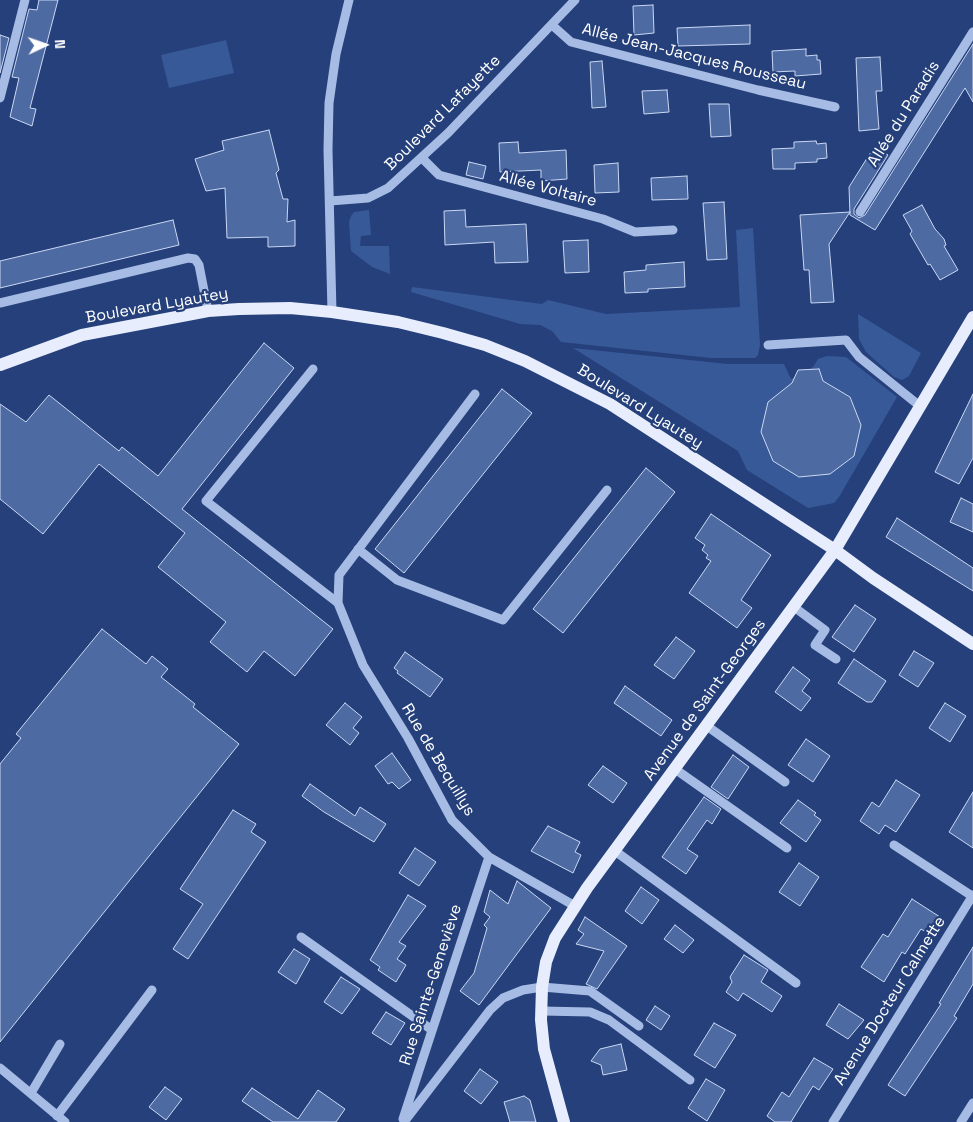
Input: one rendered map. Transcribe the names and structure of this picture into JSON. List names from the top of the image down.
{
  "streets": {
    "main road": ["Boulevard Lyautey", "Avenue de Saint-Georges"],
    "street": [
      "Allée Jean-Jacques Rousseau",
      "Boulevard Lafayette",
      "Allée du Paradis",
      "Allée Voltaire",
      "Rue de Bequillys",
      "Rue Sainte-Geneviève",
      "Avenue Docteur Calmette"
    ]
  },
  "crossings": [
    ["Allée Jean-Jacques Rousseau", "Boulevard Lafayette"],
    ["Boulevard Lafayette", "Allée Voltaire"],
    ["Boulevard Lyautey", "Avenue de Saint-Georges"],
    ["Avenue de Saint-Georges", "Rue de Bequillys"],
    ["Rue de Bequillys", "Rue Sainte-Geneviève"]
  ],
  "north": "right"
}
